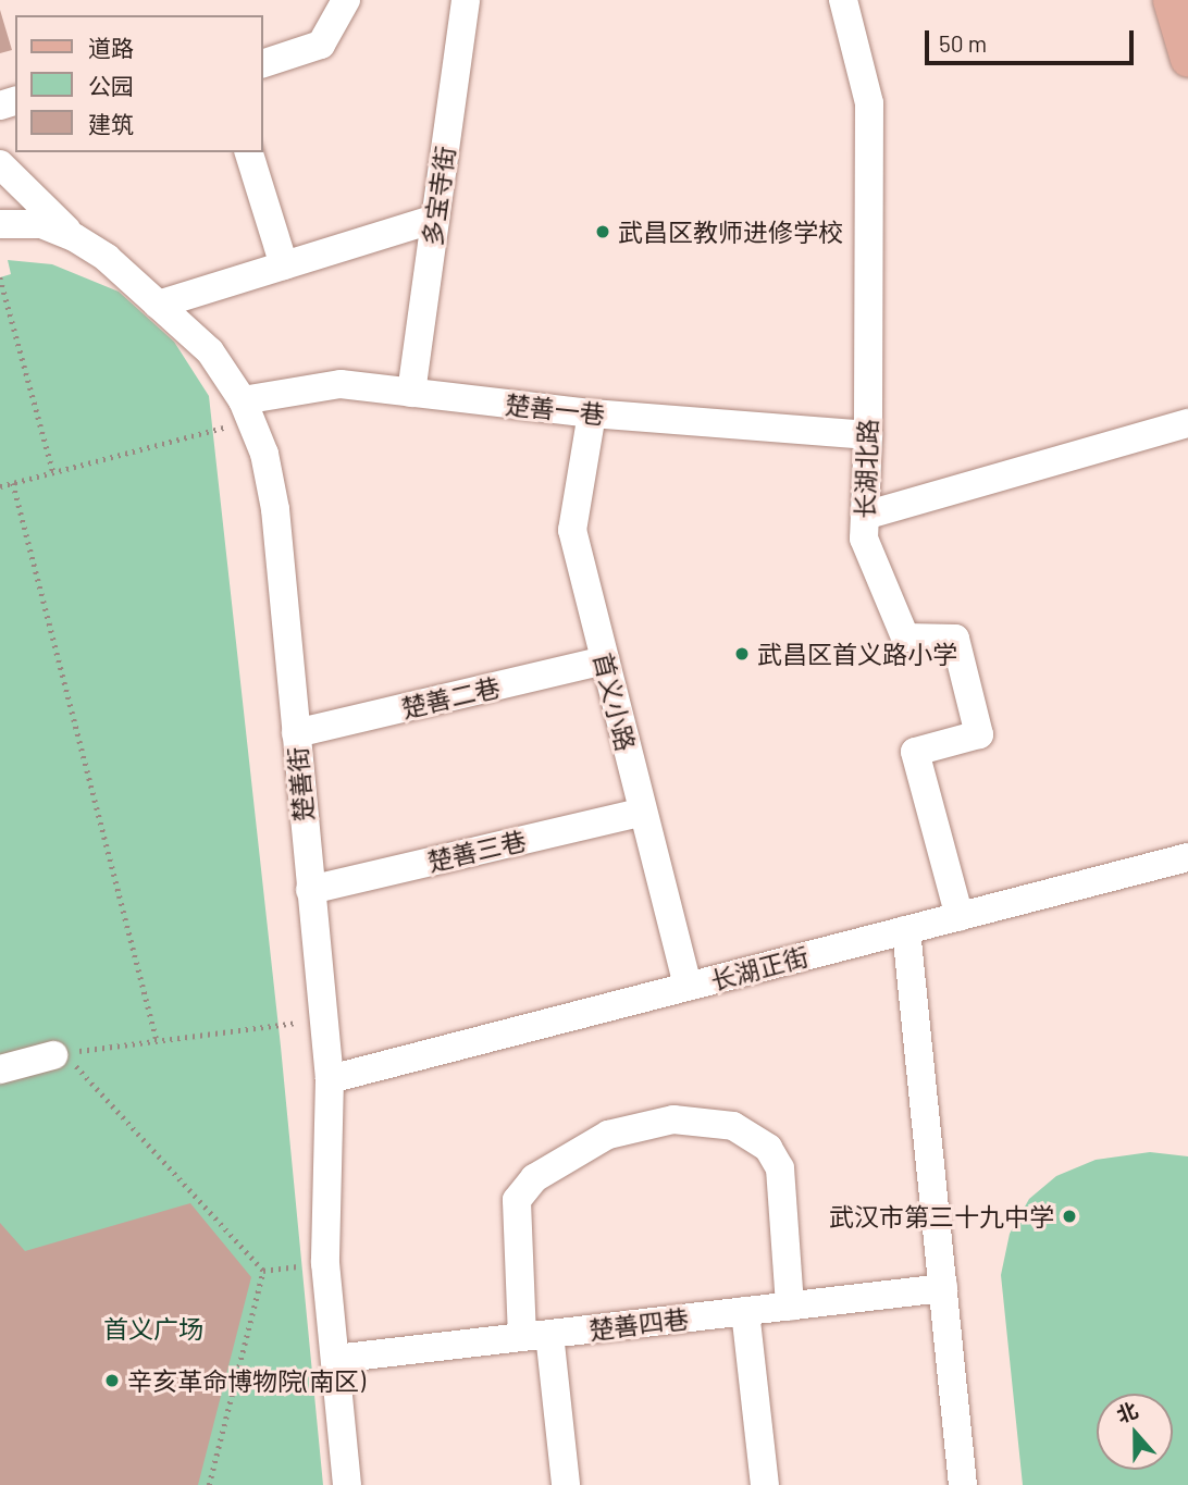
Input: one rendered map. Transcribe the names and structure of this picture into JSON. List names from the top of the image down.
{
  "streets": {
    "street": [
      "多宝寺街",
      "楚善一巷",
      "长湖北路",
      "楚善二巷",
      "首义小路",
      "楚善街",
      "楚善三巷",
      "长湖正街",
      "楚善四巷"
    ]
  },
  "crossings": [
    ["多宝寺街", "楚善一巷"],
    ["楚善一巷", "长湖北路"],
    ["楚善一巷", "首义小路"],
    ["楚善一巷", "楚善街"],
    ["长湖北路", "长湖正街"],
    ["楚善二巷", "首义小路"],
    ["楚善二巷", "楚善街"],
    ["首义小路", "楚善三巷"],
    ["首义小路", "长湖正街"],
    ["楚善街", "楚善三巷"],
    ["楚善街", "长湖正街"],
    ["楚善街", "楚善四巷"]
  ],
  "parks": ["首义广场"],
  "places": [
    "武昌区教师进修学校",
    "武昌区首义路小学",
    "武汉市第三十九中学",
    "辛亥革命博物院(南区)"
  ],
  "legend": ["道路", "公园", "建筑"],
  "scale_bar": "50 m",
  "north": "top"
}
